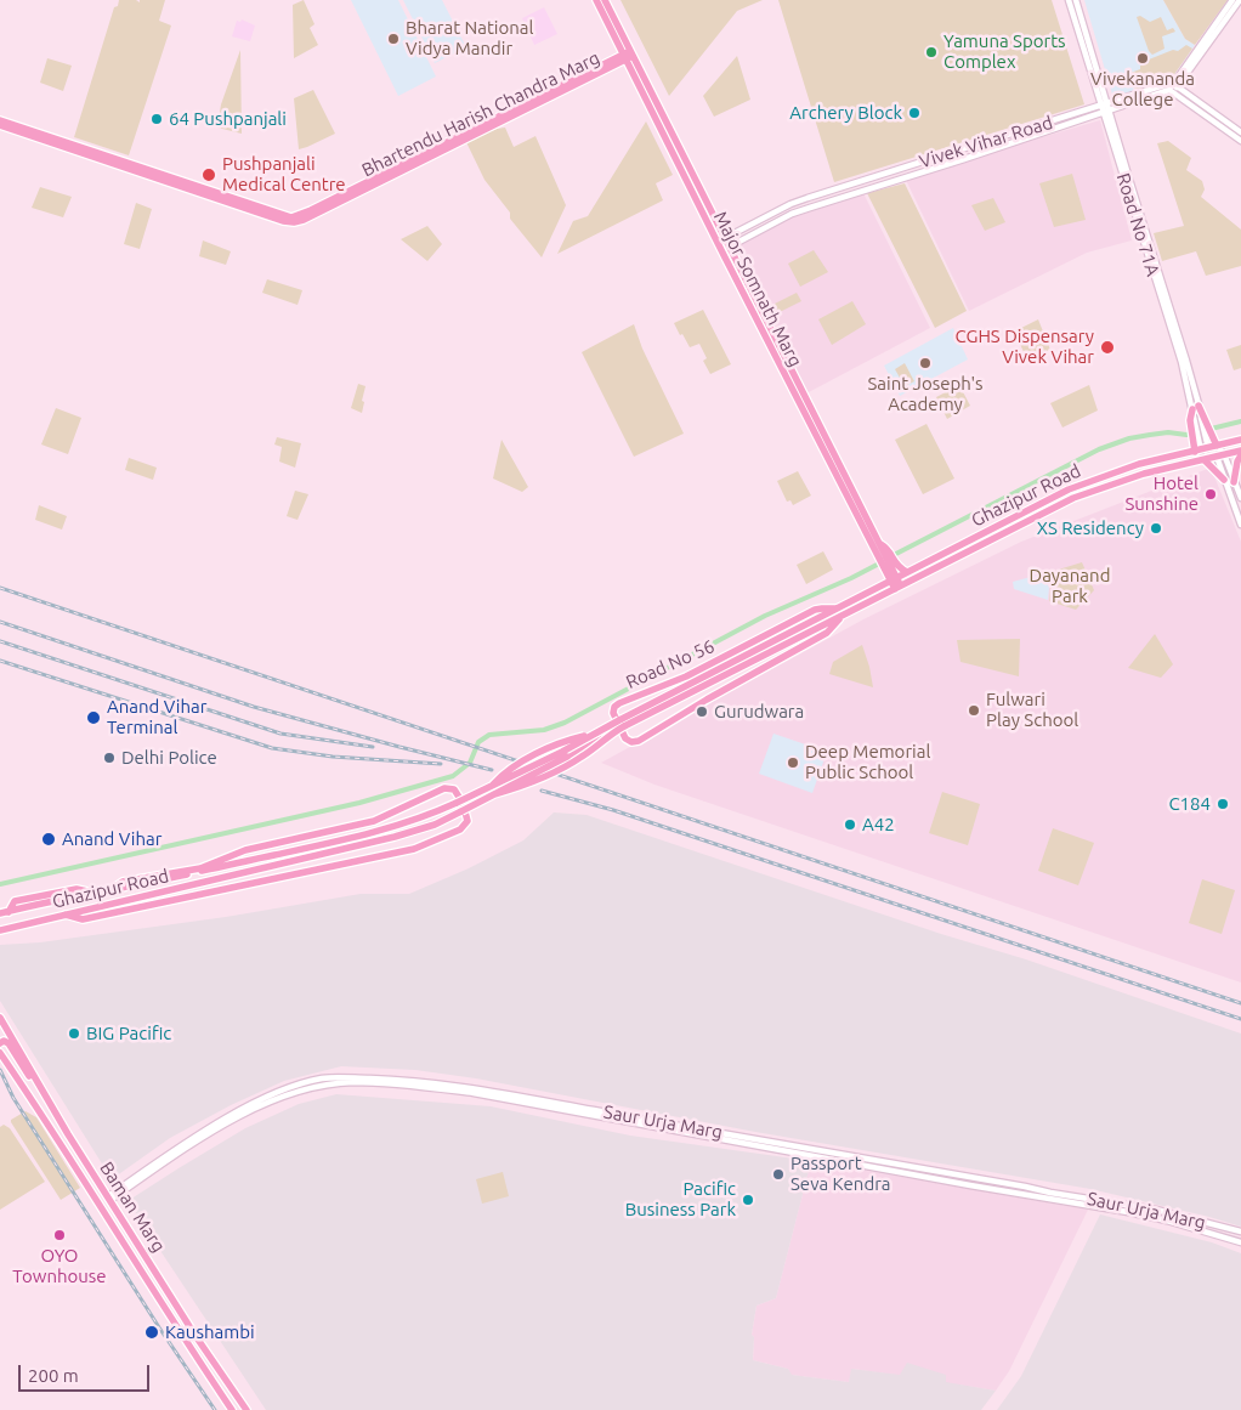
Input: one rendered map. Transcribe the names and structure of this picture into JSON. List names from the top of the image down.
{
  "streets": {
    "main road": [
      "Bhartendu Harish Chandra Marg",
      "Major Somnath Marg",
      "Ghazipur Road",
      "Road No 56",
      "Baman Marg"
    ],
    "street": ["Vivek Vihar Road", "Road No 71A", "Saur Urja Marg"]
  },
  "crossings": [
    ["Bhartendu Harish Chandra Marg", "Major Somnath Marg"],
    ["Vivek Vihar Road", "Road No 71A"],
    ["Vivek Vihar Road", "Major Somnath Marg"],
    ["Major Somnath Marg", "Ghazipur Road"],
    ["Ghazipur Road", "Road No 56"],
    ["Saur Urja Marg", "Baman Marg"]
  ],
  "parks": ["Dayanand Park"],
  "places": [
    "Bharat National Vidya Mandir",
    "Yamuna Sports Complex",
    "Vivekananda College",
    "Archery Block",
    "64 Pushpanjali",
    "Pushpanjali Medical Centre",
    "CGHS Dispensary Vivek Vihar",
    "Saint Joseph's Academy",
    "Hotel Sunshine",
    "XS Residency",
    "Fulwari Play School",
    "Gurudwara",
    "Anand Vihar Terminal",
    "Delhi Police",
    "Deep Memorial Public School",
    "C184",
    "A42",
    "Anand Vihar",
    "BIG Pacific",
    "Passport Seva Kendra",
    "Pacific Business Park",
    "OYO Townhouse",
    "Kaushambi"
  ],
  "scale_bar": "200 m"
}
